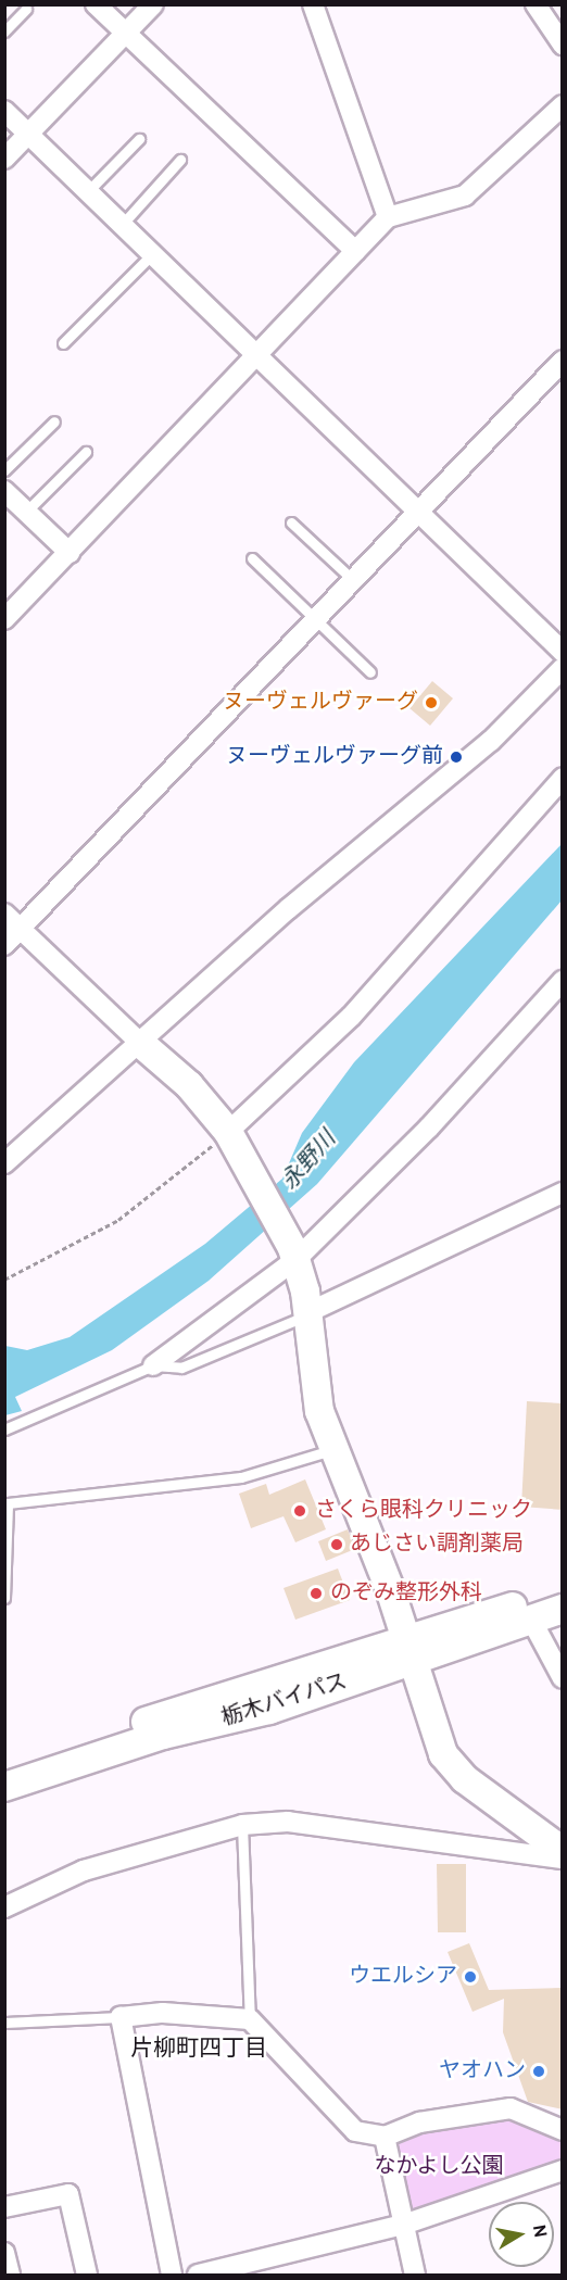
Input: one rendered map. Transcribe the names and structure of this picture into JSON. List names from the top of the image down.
{
  "streets": {
    "main road": ["栃木バイパス"]
  },
  "districts": ["片柳町四丁目"],
  "water": ["永野川"],
  "parks": ["なかよし公園"],
  "places": [
    "ヌーヴェルヴァーグ",
    "ヌーヴェルヴァーグ前",
    "さくら眼科クリニック",
    "あじさい調剤薬局",
    "のぞみ整形外科",
    "ウエルシア",
    "ヤオハン"
  ],
  "north": "right"
}
